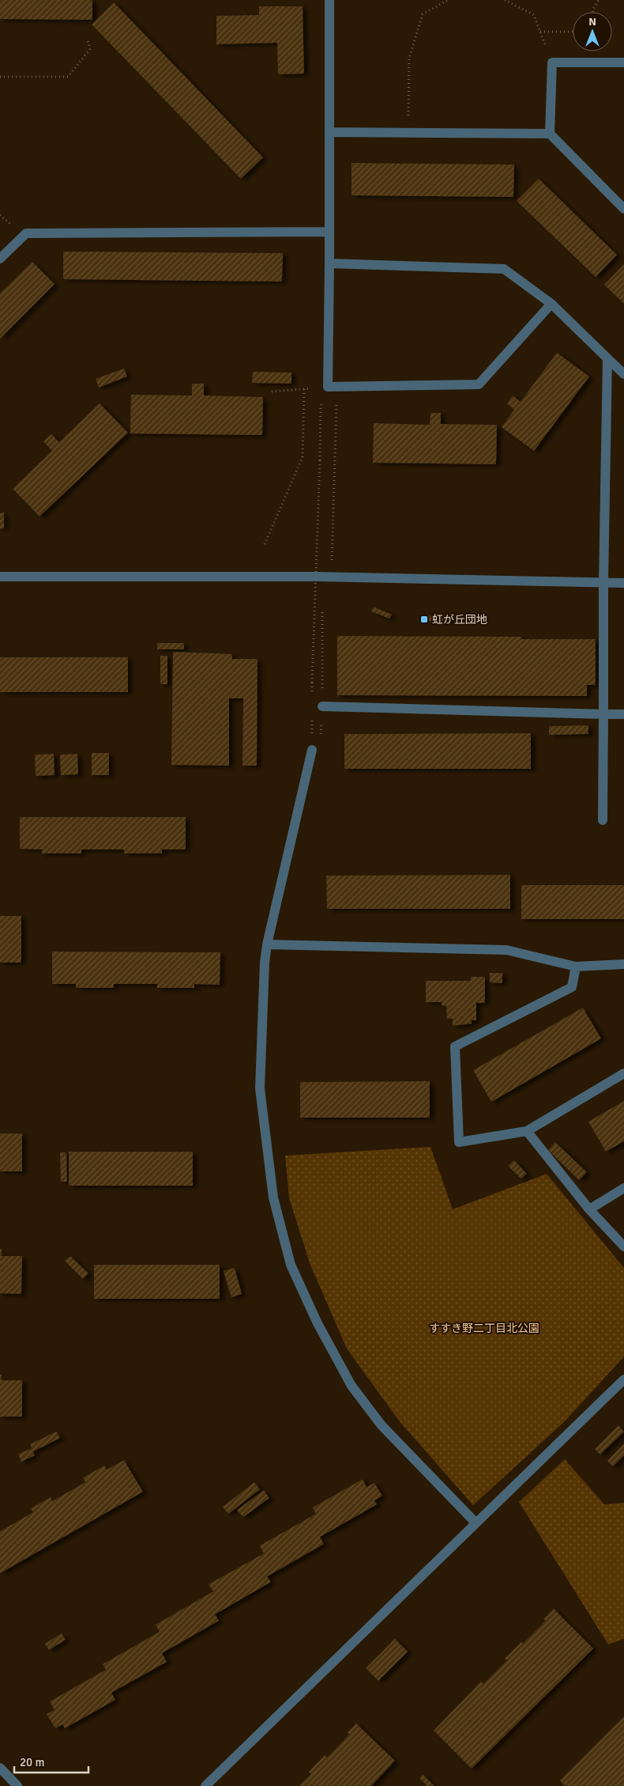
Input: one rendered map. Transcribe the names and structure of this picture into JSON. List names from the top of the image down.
{
  "parks": ["すすき野二丁目北公園"],
  "places": {
    "transit": ["虹が丘団地"]
  },
  "scale_bar": "20 m",
  "north": "top"
}
